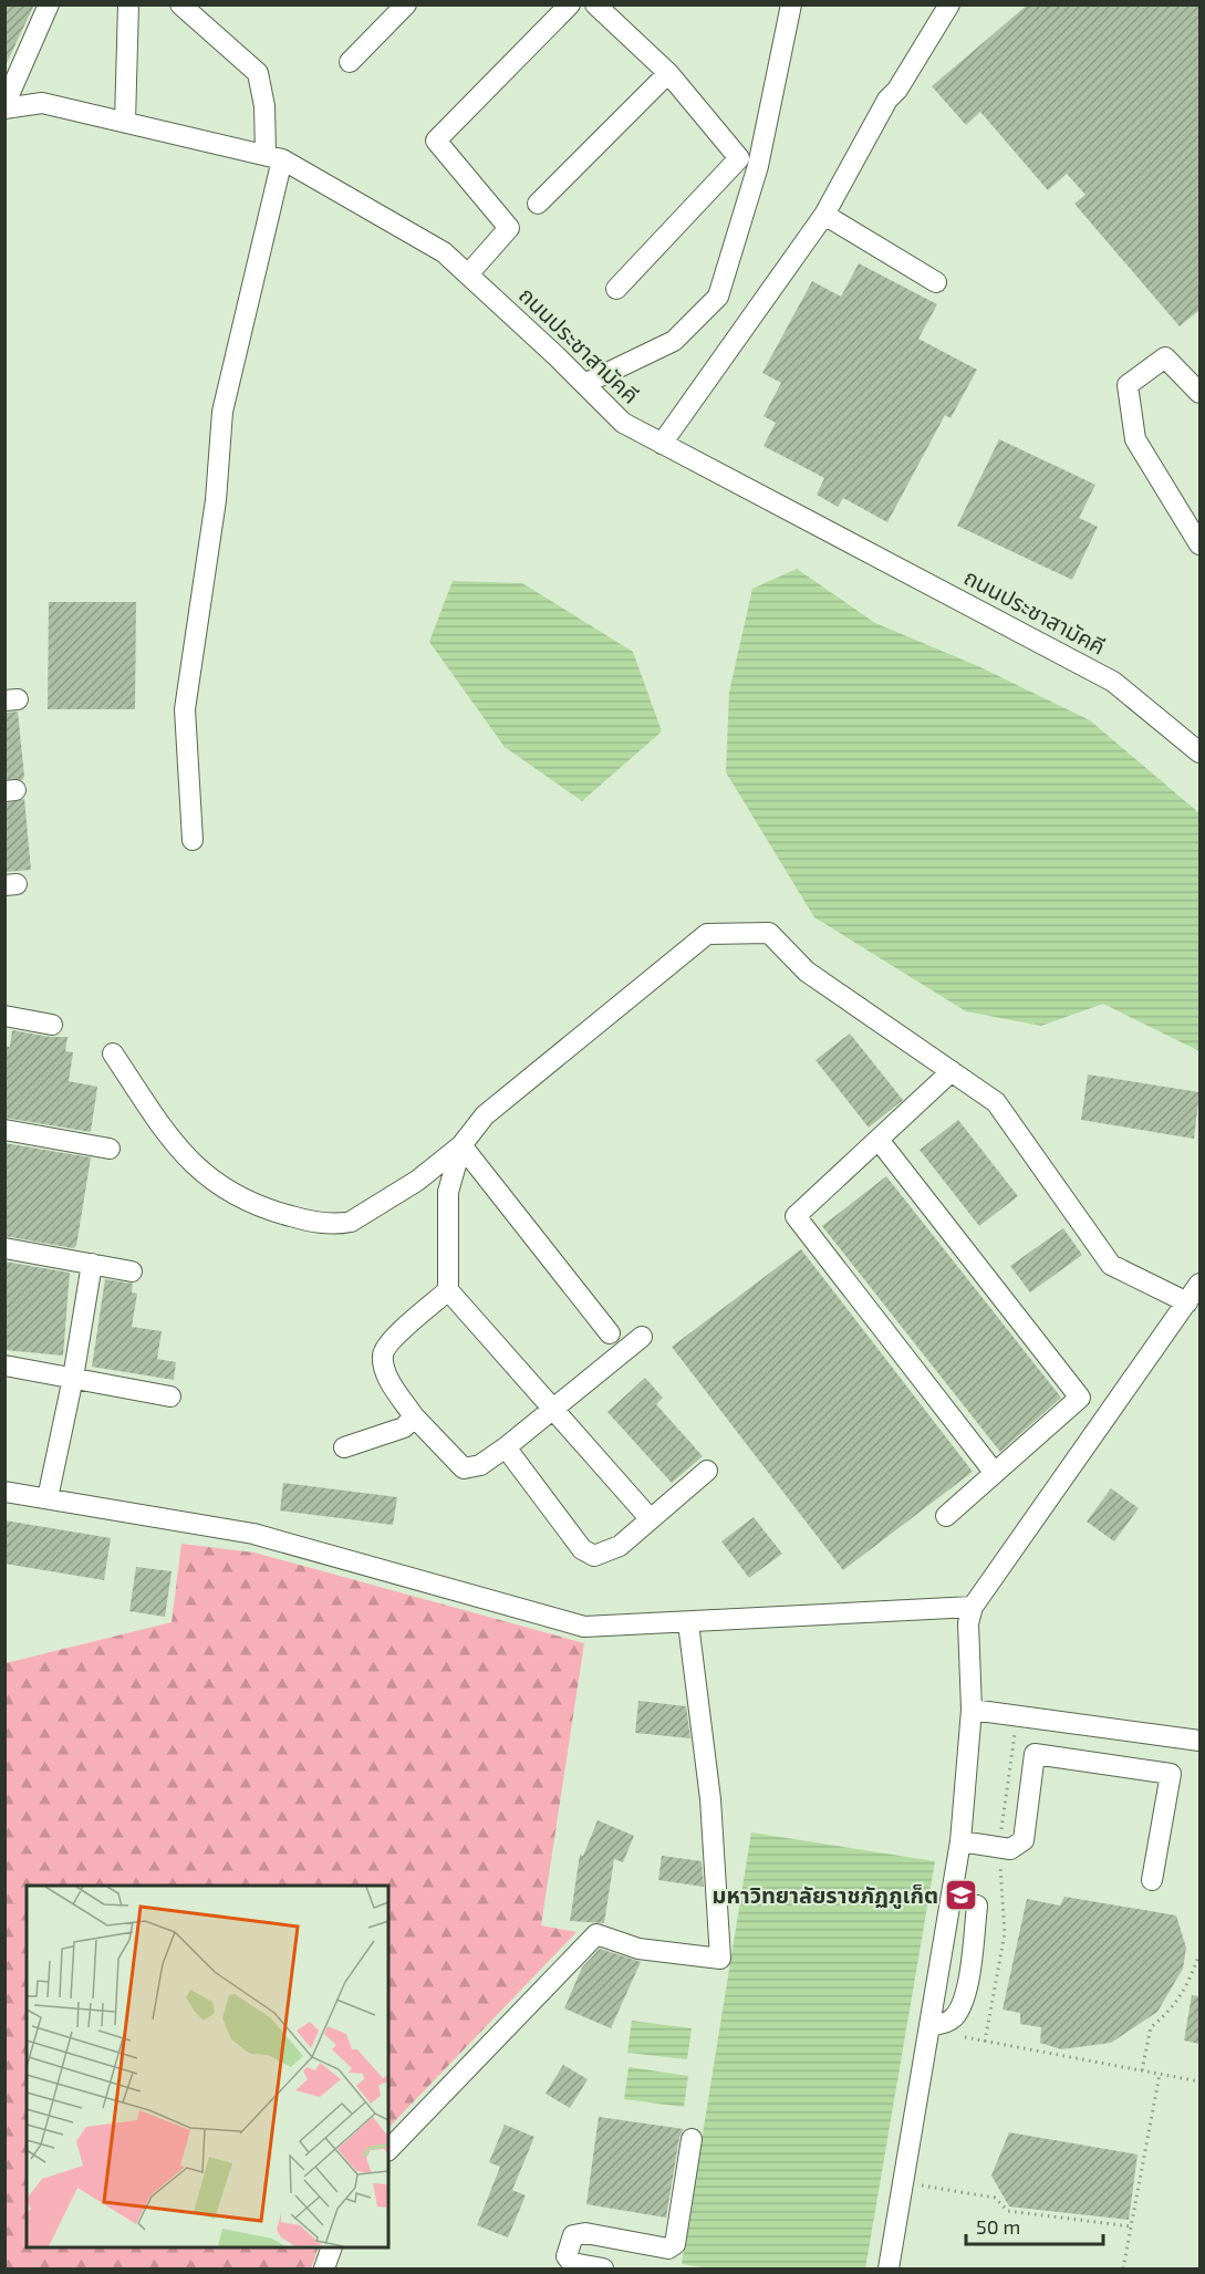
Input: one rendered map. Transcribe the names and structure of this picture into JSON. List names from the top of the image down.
{
  "streets": {
    "street": ["ถนนประชาสามัคคี"]
  },
  "places": {
    "school or university": ["มหาวิทยาลัยราชภัฏภูเก็ต"]
  },
  "scale_bar": "50 m"
}
